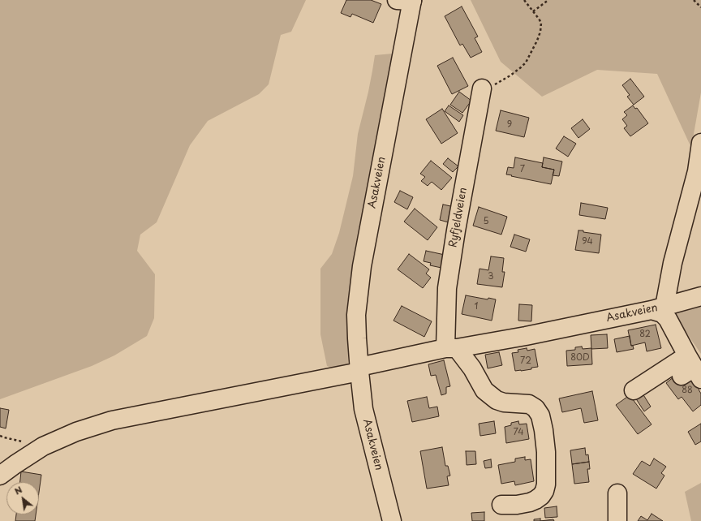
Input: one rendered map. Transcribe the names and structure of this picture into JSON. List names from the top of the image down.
{
  "streets": {
    "street": ["Asakveien", "Ryfjeldveien"]
  },
  "crossings": [
    ["Asakveien", "Ryfjeldveien"]
  ],
  "house_numbers": [
    "9",
    "7",
    "5",
    "94",
    "3",
    "1",
    "82",
    "80D",
    "72",
    "88",
    "74"
  ],
  "north": "top left"
}
